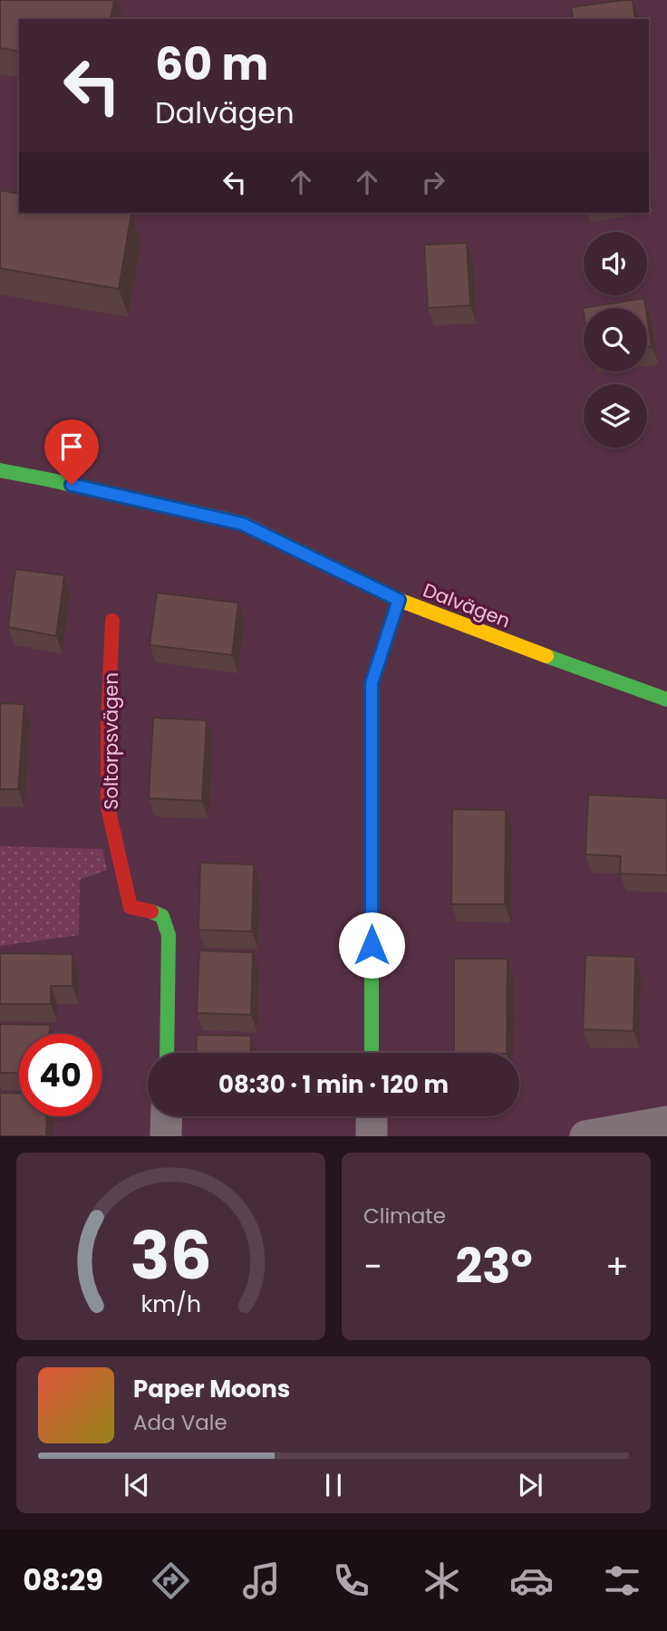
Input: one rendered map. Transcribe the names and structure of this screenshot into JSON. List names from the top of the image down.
{
  "streets": {
    "street": ["Dalvägen", "Soltorpsvägen"]
  },
  "page": {
    "turn": ["60 m", "Dalvägen"],
    "limit": "40",
    "trip": "08:30 · 1 min · 120 m",
    "tile": "Climate",
    "heat": ["−", "23°", "+"],
    "song": ["Paper Moons", "Ada Vale"],
    "tabs": "08:29",
    "gauge": ["36", "km/h"]
  }
}
